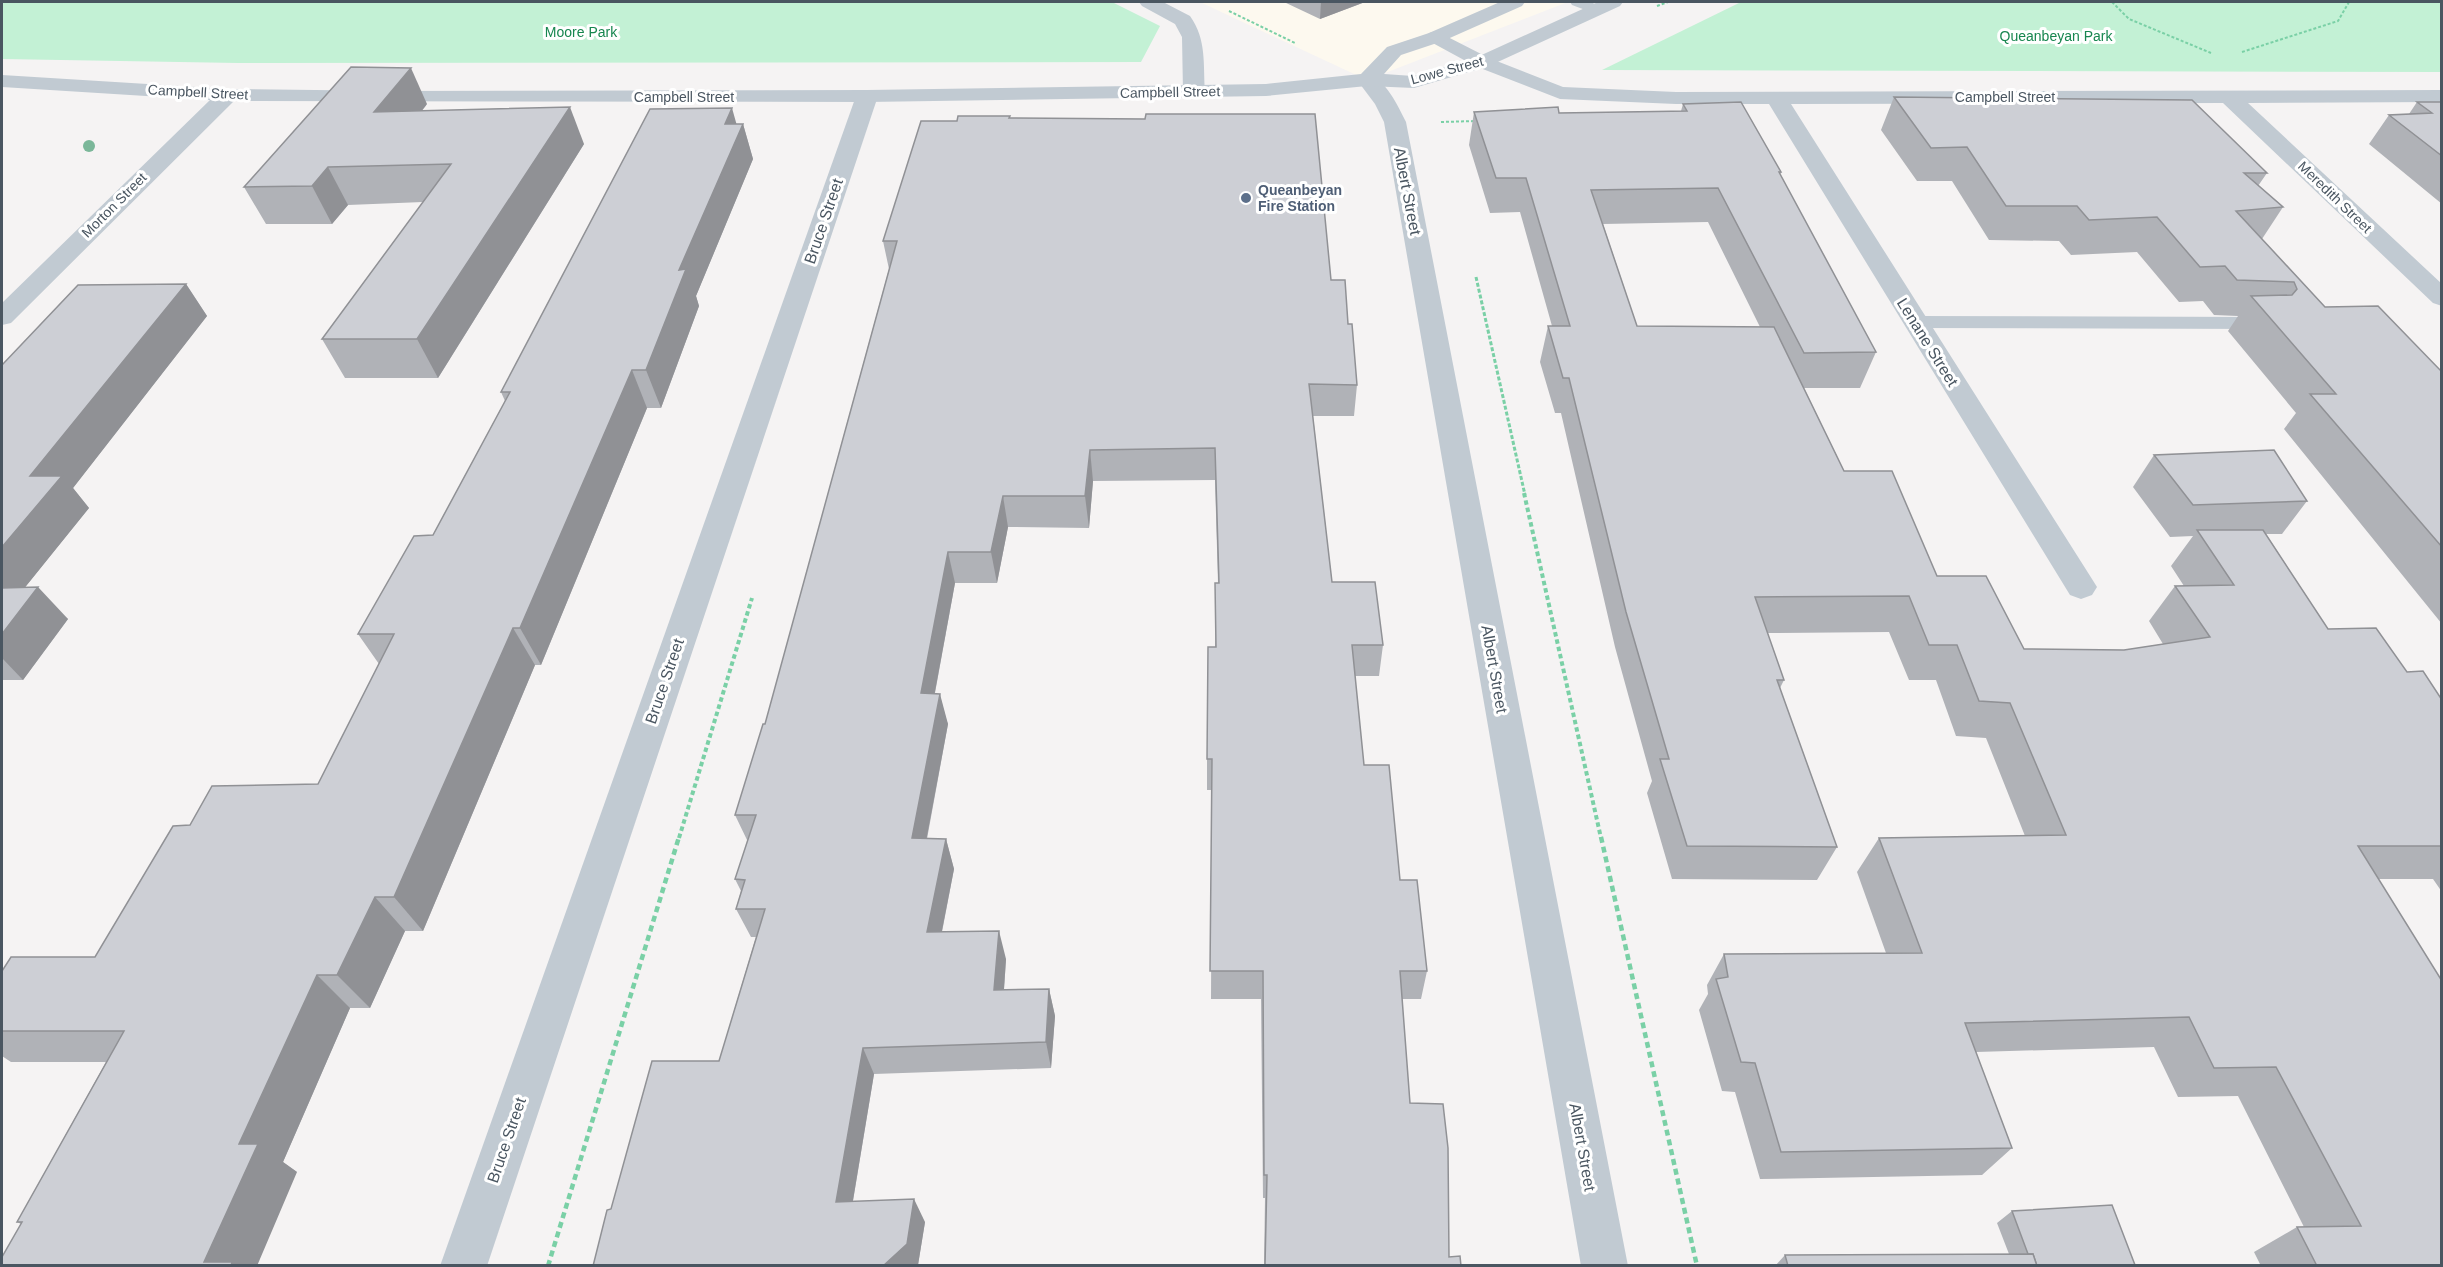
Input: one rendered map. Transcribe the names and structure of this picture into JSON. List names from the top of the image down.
{
  "streets": {
    "street": [
      "Lowe Street",
      "Campbell Street",
      "Albert Street",
      "Meredith Street",
      "Morton Street",
      "Bruce Street",
      "Lenane Street"
    ]
  },
  "crossings": [
    ["Lowe Street", "Campbell Street"],
    ["Lowe Street", "Albert Street"],
    ["Campbell Street", "Albert Street"],
    ["Campbell Street", "Meredith Street"],
    ["Campbell Street", "Morton Street"],
    ["Campbell Street", "Bruce Street"],
    ["Campbell Street", "Lenane Street"]
  ],
  "parks": ["Moore Park", "Queanbeyan Park"],
  "places": ["Queanbeyan Fire Station"]
}
